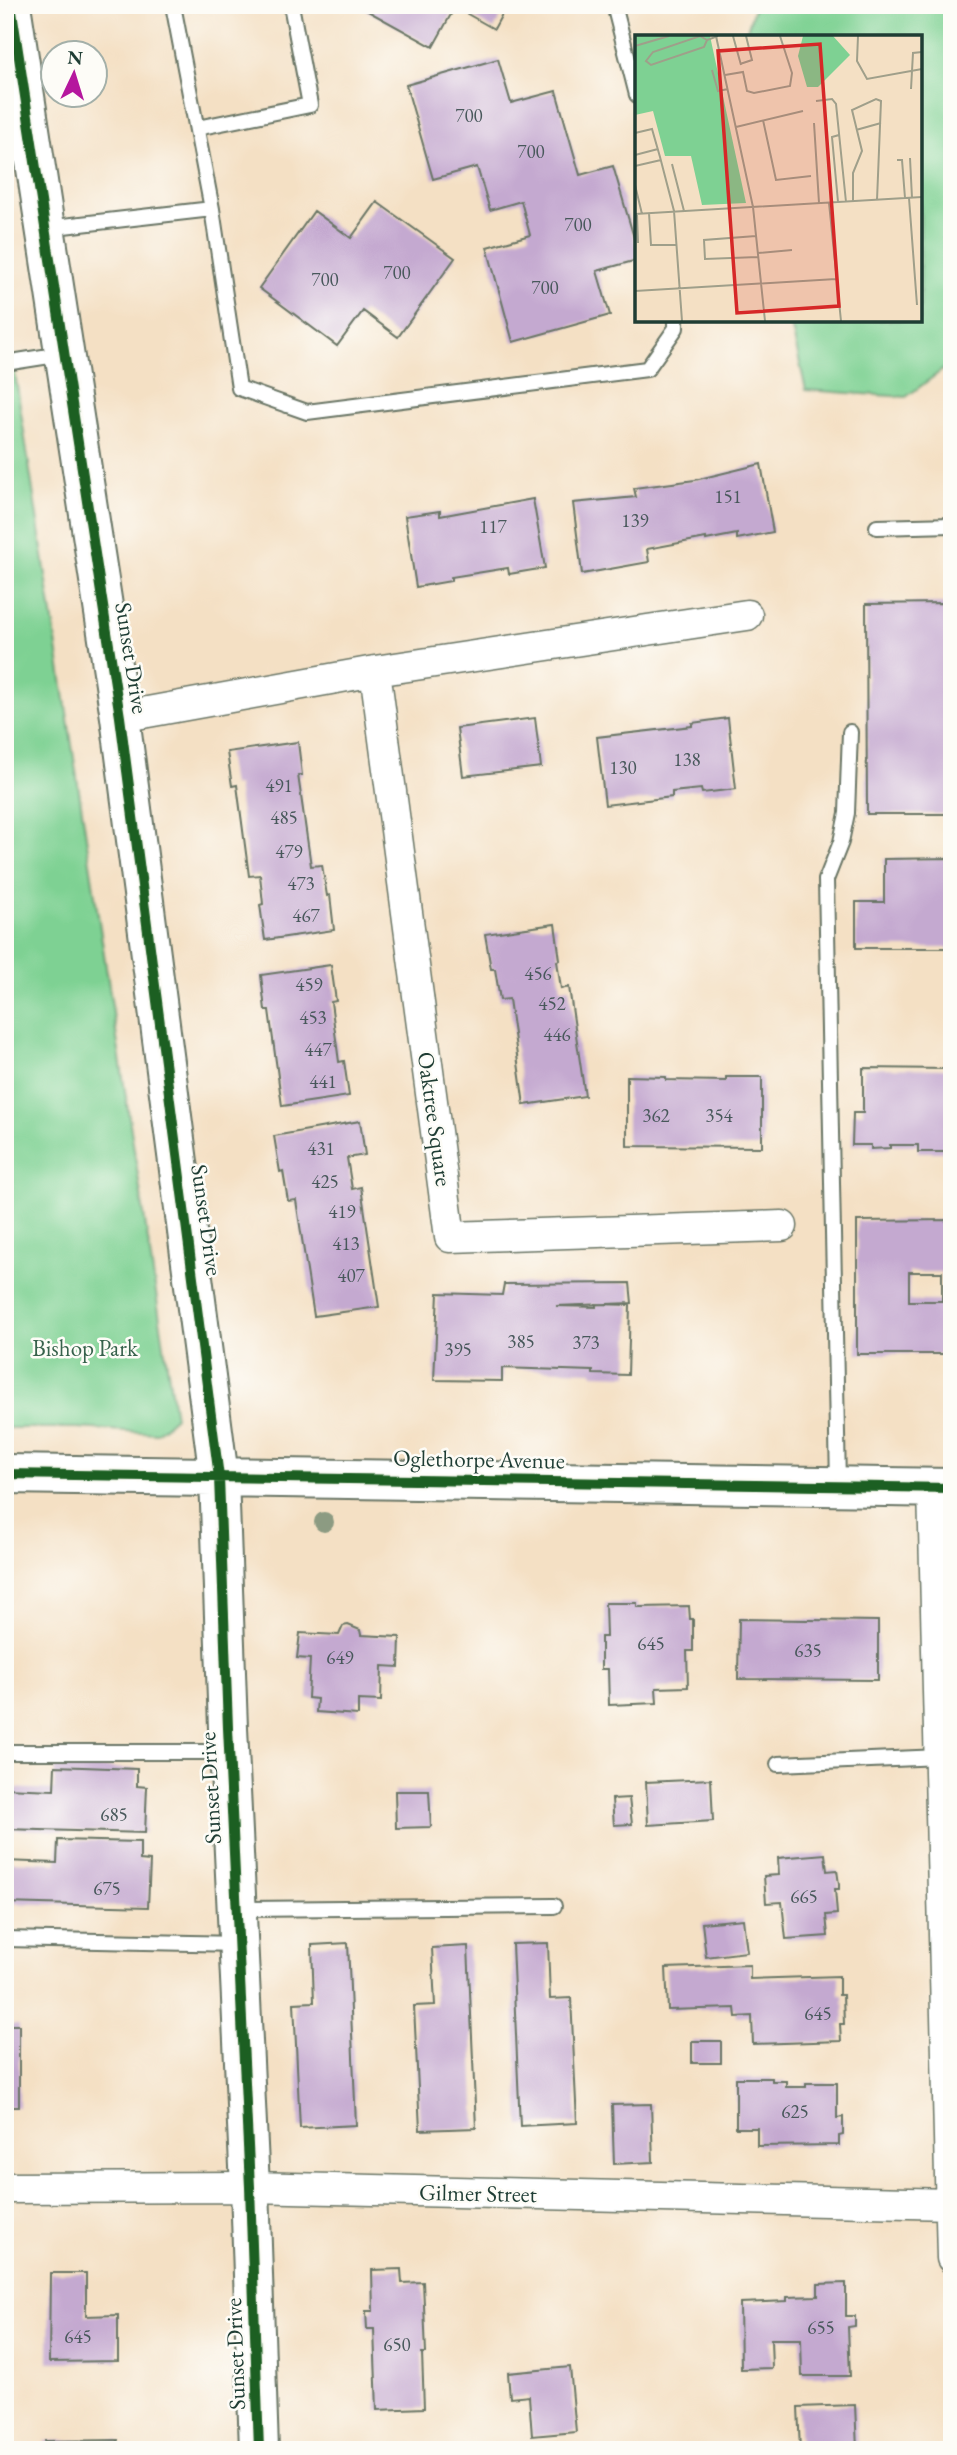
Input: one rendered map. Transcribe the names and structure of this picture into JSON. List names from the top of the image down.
{
  "streets": {
    "street": [
      "Sunset Drive",
      "Oaktree Square",
      "Oglethorpe Avenue",
      "Gilmer Street"
    ]
  },
  "crossings": [
    ["Sunset Drive", "Oglethorpe Avenue"],
    ["Sunset Drive", "Gilmer Street"]
  ],
  "parks": ["Bishop Park"],
  "house_numbers": [
    "700",
    "700",
    "700",
    "700",
    "700",
    "700",
    "151",
    "139",
    "117",
    "138",
    "130",
    "491",
    "485",
    "479",
    "473",
    "467",
    "456",
    "459",
    "452",
    "453",
    "446",
    "447",
    "441",
    "362",
    "354",
    "431",
    "425",
    "419",
    "413",
    "407",
    "385",
    "373",
    "395",
    "645",
    "635",
    "649",
    "685",
    "675",
    "665",
    "645",
    "625",
    "655",
    "645",
    "650"
  ],
  "north": "top"
}
